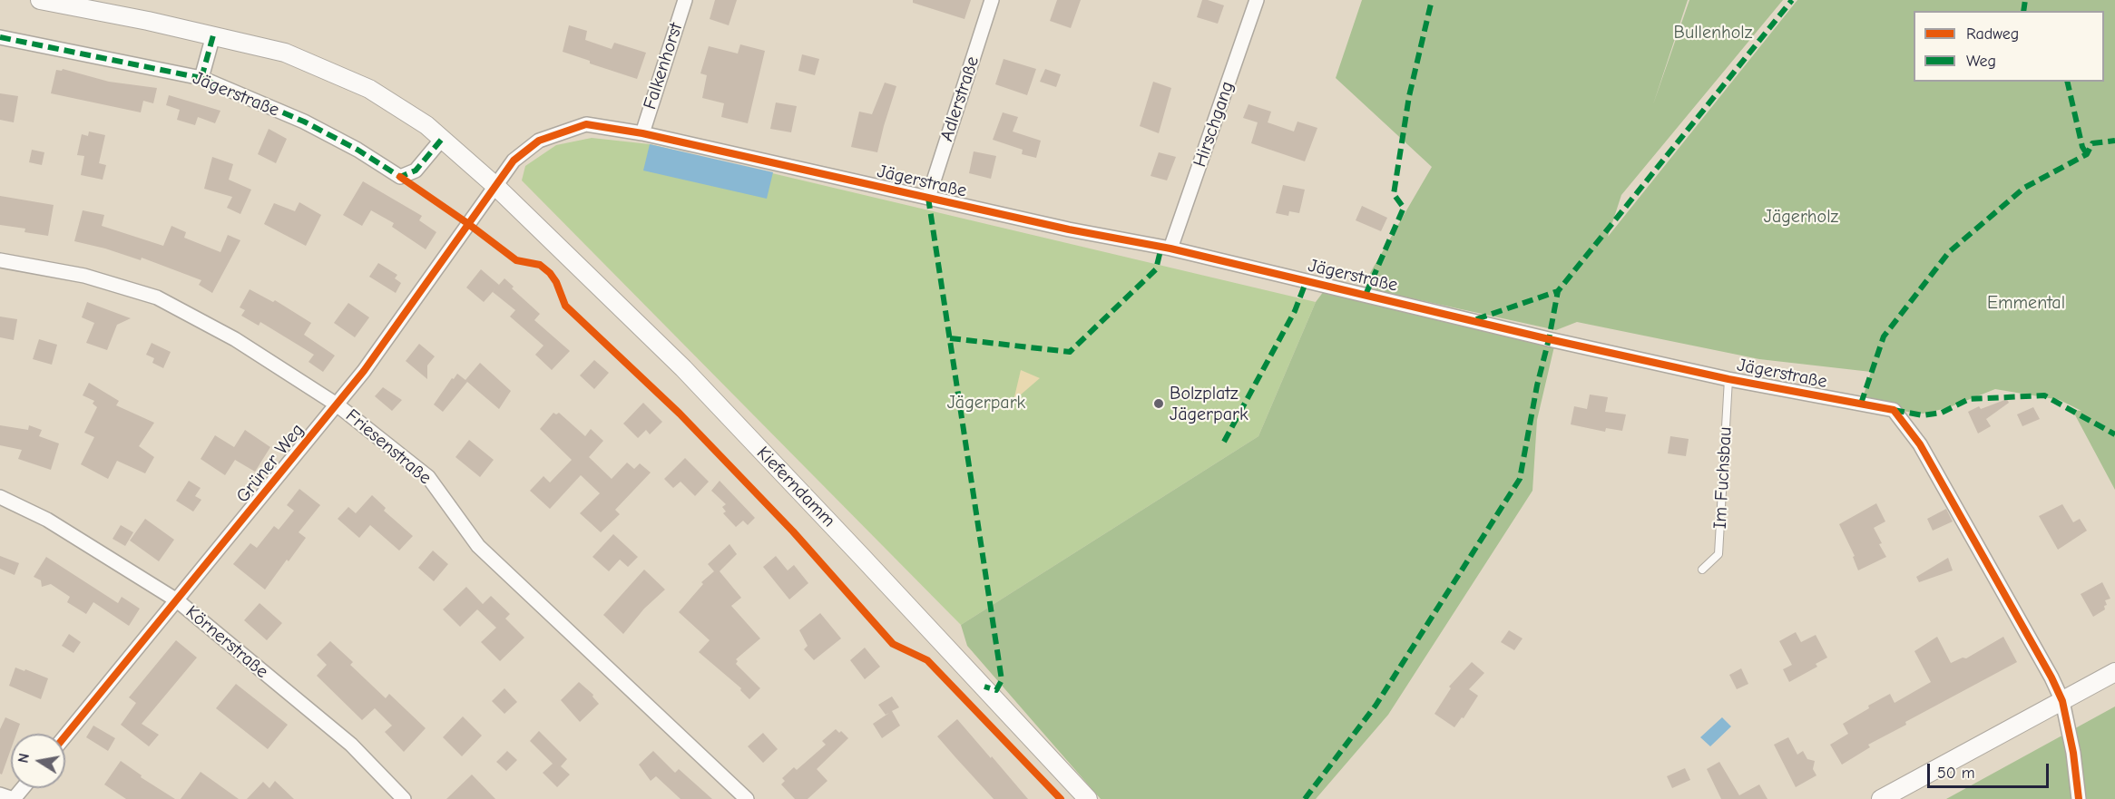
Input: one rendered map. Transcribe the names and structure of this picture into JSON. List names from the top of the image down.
{
  "streets": {
    "street": [
      "Falkenhorst",
      "Jägerstraße",
      "Adlerstraße",
      "Hirschgang",
      "Friesenstraße",
      "Grüner Weg",
      "Kieferndamm",
      "Körnerstraße"
    ],
    "lane": ["Im Fuchsbau"]
  },
  "crossings": [
    ["Falkenhorst", "Jägerstraße"],
    ["Jägerstraße", "Adlerstraße"],
    ["Jägerstraße", "Hirschgang"],
    ["Jägerstraße", "Grüner Weg"],
    ["Jägerstraße", "Im Fuchsbau"],
    ["Jägerstraße", "Kieferndamm"],
    ["Friesenstraße", "Grüner Weg"],
    ["Grüner Weg", "Kieferndamm"],
    ["Grüner Weg", "Körnerstraße"]
  ],
  "parks": [
    "Bullenholz",
    "Jägerholz",
    "Emmental",
    "Jägerpark"
  ],
  "places": ["Bolzplatz Jägerpark"],
  "legend": ["Radweg", "Weg"],
  "scale_bar": "50 m",
  "north": "left"
}
